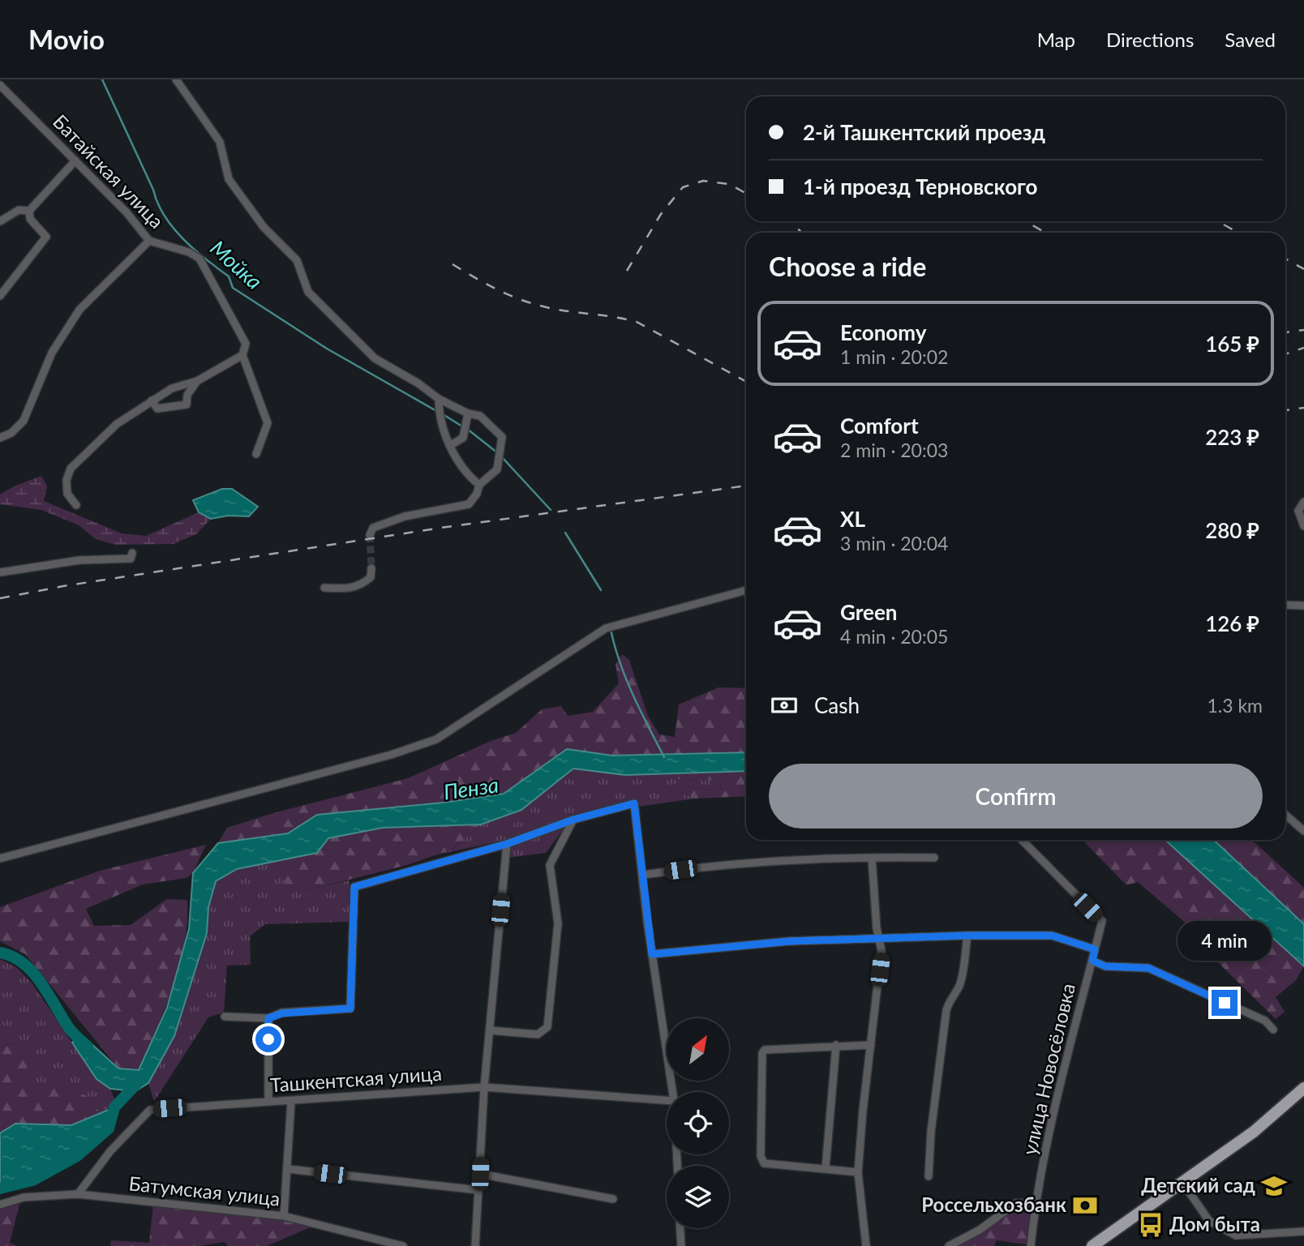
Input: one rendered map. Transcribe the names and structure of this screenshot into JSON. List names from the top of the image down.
{
  "streets": {
    "street": [
      "Батайская улица",
      "улица Новосёловка",
      "Ташкентская улица",
      "Батумская улица"
    ]
  },
  "crossings": [
    ["Ташкентская улица", "Батумская улица"]
  ],
  "water": ["Мойка", "Пенза"],
  "places": {
    "school or university": ["Детский сад"],
    "bank": ["Россельхозбанк"],
    "bus stop": ["Дом быта"]
  },
  "north": "top right",
  "page": {
    "header": "Movio",
    "nav": ["Map", "Directions", "Saved"],
    "banner": ["2-й Ташкентский проезд", "1-й проезд Терновского"],
    "heading": "Choose a ride",
    "list": [
      {
        "name": "Economy",
        "note": "1 min · 20:02",
        "value": "165 ₽"
      },
      {
        "name": "Comfort",
        "note": "2 min · 20:03",
        "value": "223 ₽"
      },
      {
        "name": "XL",
        "note": "3 min · 20:04",
        "value": "280 ₽"
      },
      {
        "name": "Green",
        "note": "4 min · 20:05",
        "value": "126 ₽"
      }
    ],
    "pay": ["Cash", "1.3 km"],
    "buttons": "Confirm",
    "bubble": "4 min"
  }
}
